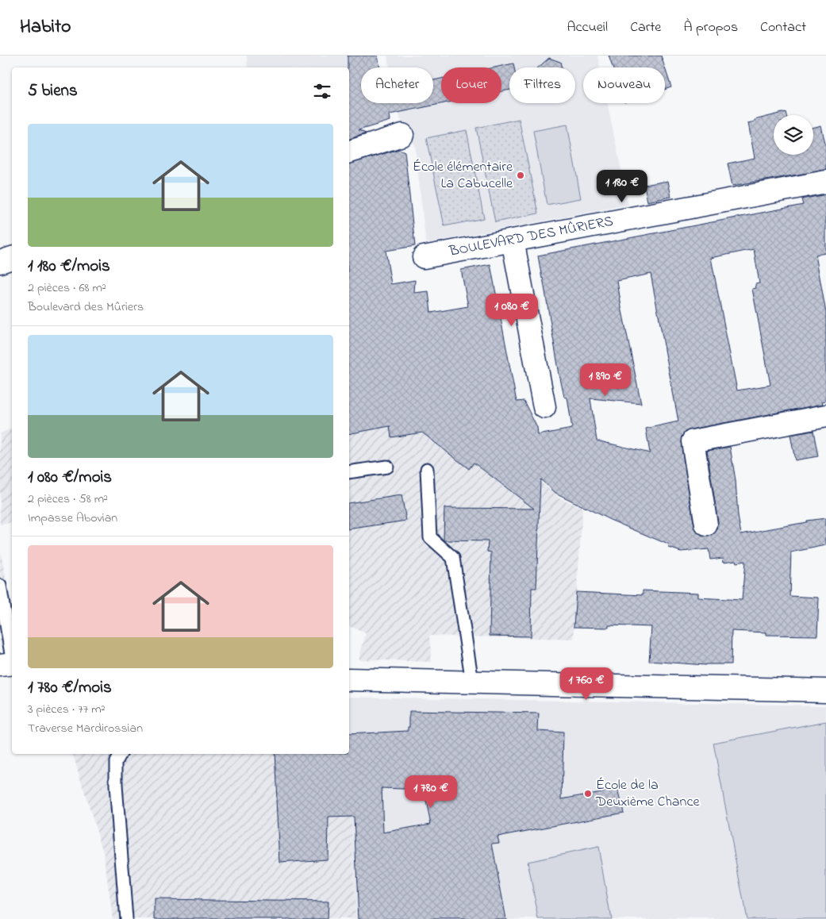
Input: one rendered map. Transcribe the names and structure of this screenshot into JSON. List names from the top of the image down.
{
  "streets": {
    "street": ["BOULEVARD DES MÛRIERS"]
  },
  "places": ["École élémentaire La Cabucelle", "École de la Deuxième Chance"],
  "page": {
    "header": "Habito",
    "nav": [
      "Accueil",
      "Carte",
      "À propos",
      "Contact"
    ],
    "chip": [
      "Acheter",
      "Louer",
      "Filtres",
      "Nouveau"
    ],
    "heading": "5 biens",
    "list": [
      {
        "name": "1 180 €/mois",
        "note": "2 pièces · 68 m² · Boulevard des Mûriers"
      },
      {
        "name": "1 080 €/mois",
        "note": "2 pièces · 58 m² · Impasse Abovian"
      },
      {
        "name": "1 780 €/mois",
        "note": "3 pièces · 77 m² · Traverse Mardirossian"
      }
    ],
    "price": [
      "1 180 €",
      "1 080 €",
      "1 890 €",
      "1 760 €",
      "1 780 €"
    ]
  }
}
